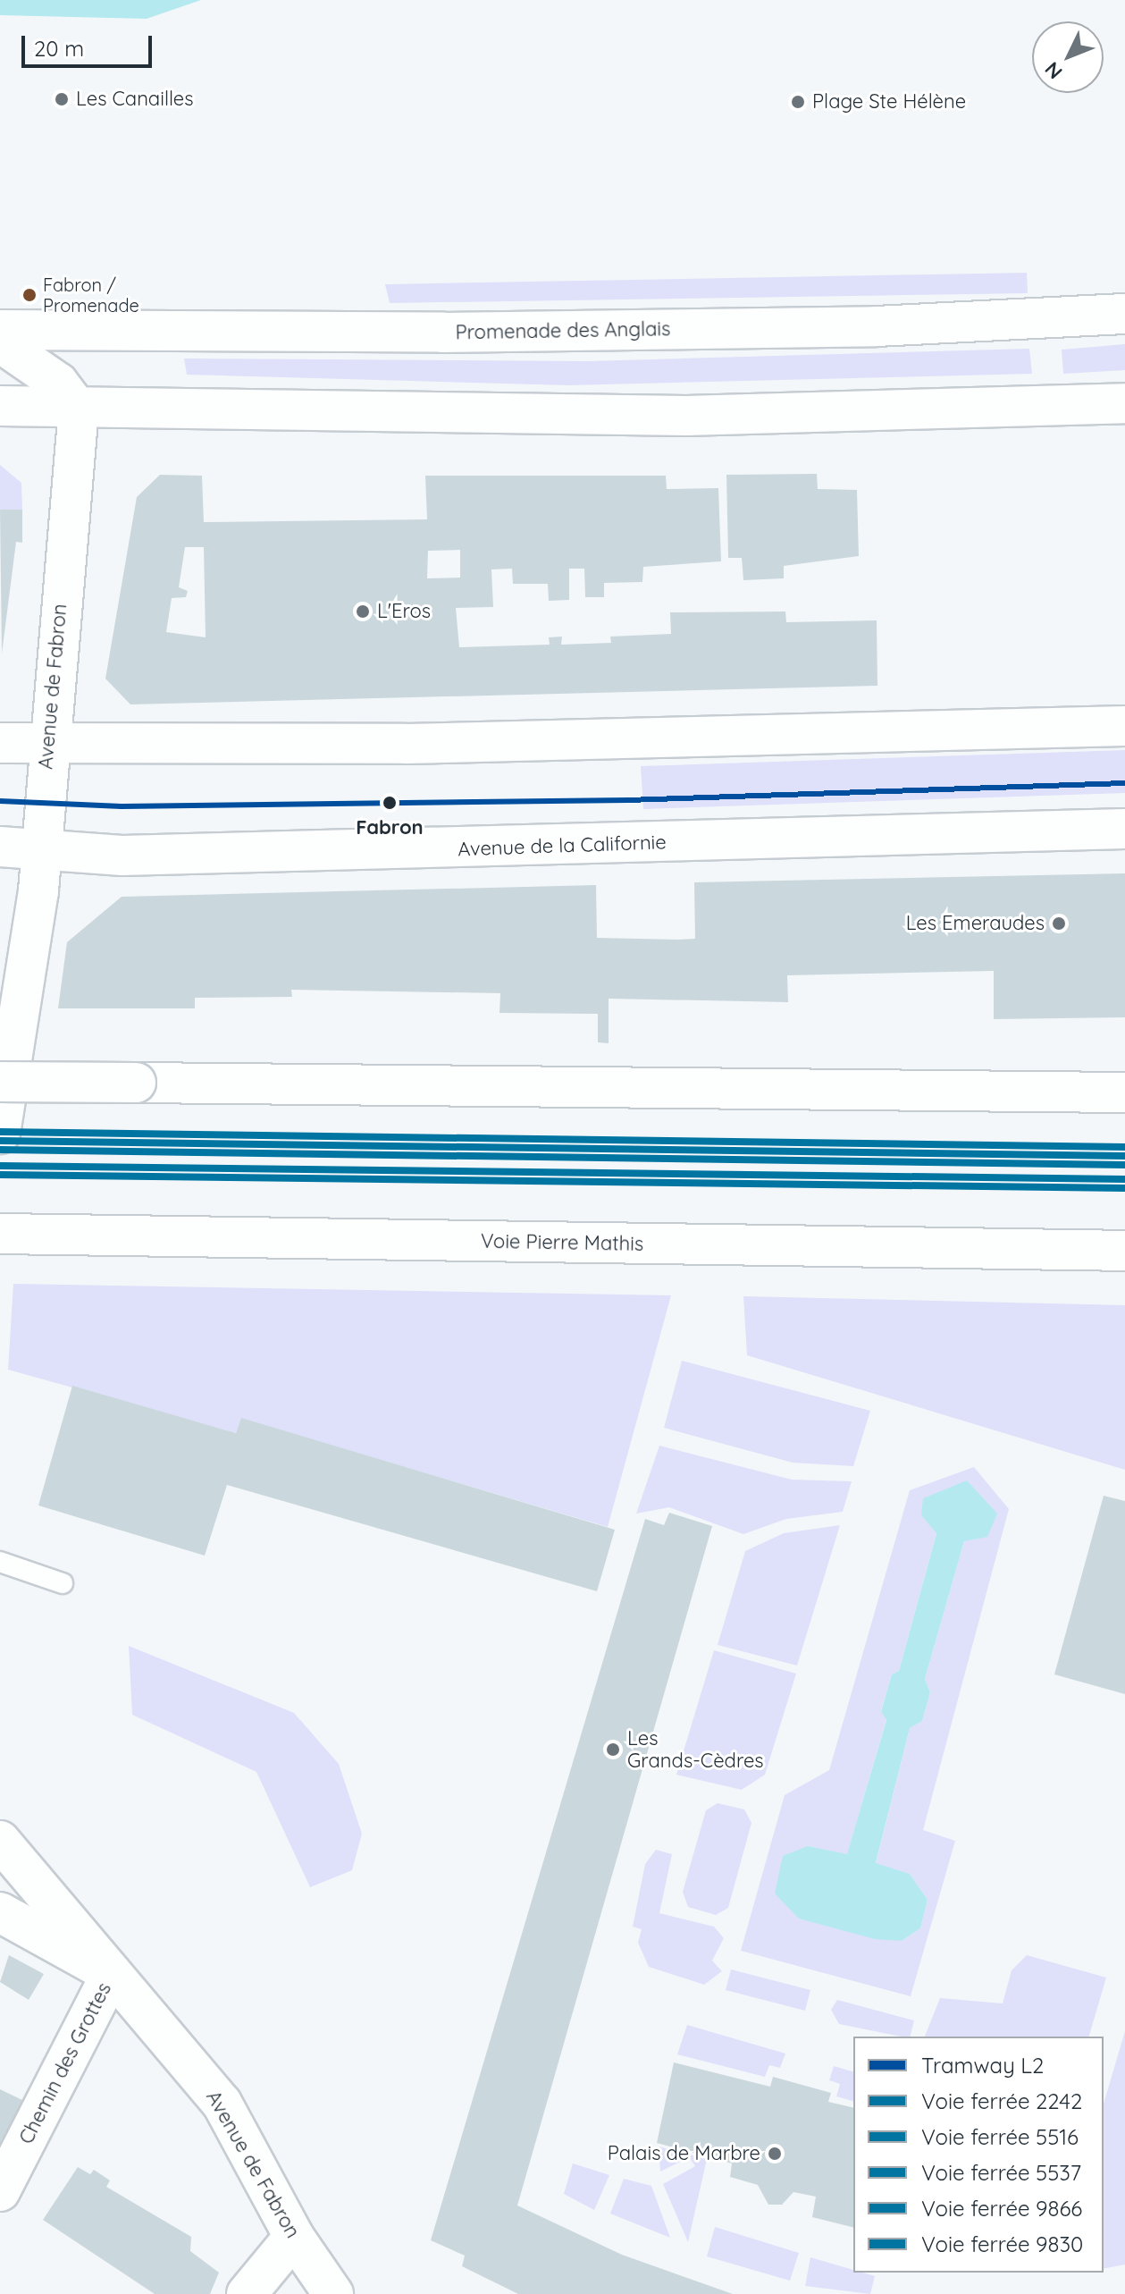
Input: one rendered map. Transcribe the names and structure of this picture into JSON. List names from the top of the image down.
{
  "streets": {
    "main road": [
      "Promenade des Anglais",
      "Avenue de Fabron",
      "Avenue de la Californie",
      "Voie Pierre Mathis",
      "Chemin des Grottes"
    ]
  },
  "crossings": [
    ["Avenue de Fabron", "Avenue de la Californie"],
    ["Avenue de Fabron", "Chemin des Grottes"]
  ],
  "places": [
    "Les Canailles",
    "Plage Ste Hélène",
    "Fabron / Promenade",
    "L'Eros",
    "Fabron",
    "Les Emeraudes",
    "Les Grands-Cèdres",
    "Palais de Marbre"
  ],
  "lines": [
    "tram line L2",
    "rail line 9866",
    "rail line 2242",
    "rail line 5516",
    "rail line 5537",
    "rail line 9830"
  ],
  "legend": [
    "Tramway L2",
    "Voie ferrée 2242",
    "Voie ferrée 5516",
    "Voie ferrée 5537",
    "Voie ferrée 9866",
    "Voie ferrée 9830"
  ],
  "scale_bar": "20 m",
  "north": "bottom left"
}
